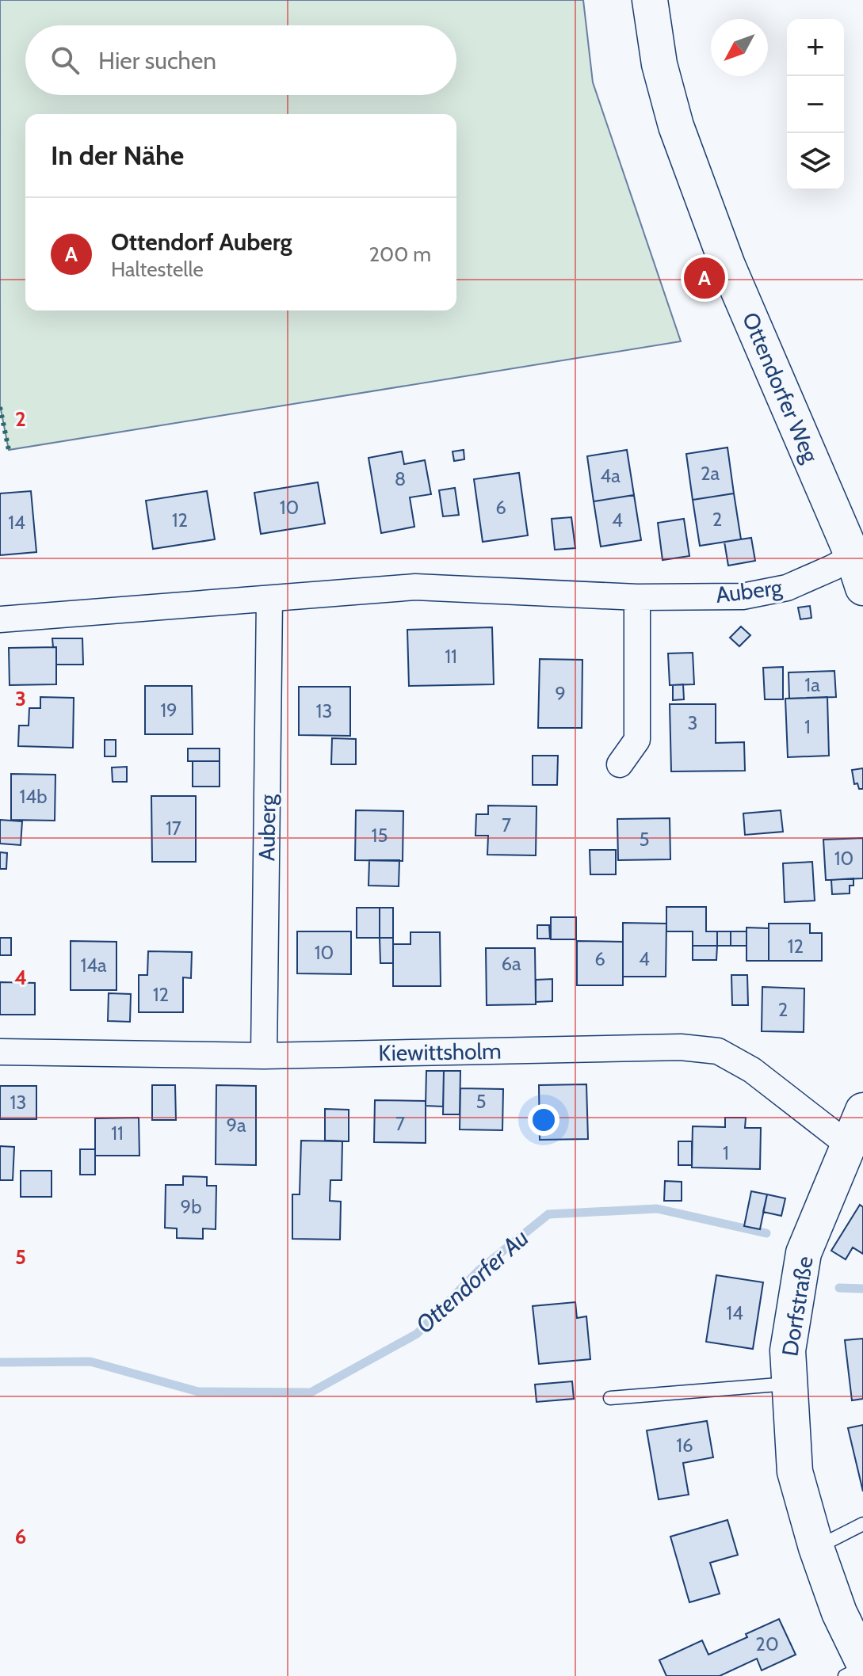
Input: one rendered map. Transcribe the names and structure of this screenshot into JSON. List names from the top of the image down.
{
  "streets": {
    "main road": ["Ottendorfer Weg", "Dorfstraße"],
    "street": ["Auberg", "Kiewittsholm"]
  },
  "crossings": [
    ["Ottendorfer Weg", "Auberg"],
    ["Auberg", "Kiewittsholm"],
    ["Kiewittsholm", "Dorfstraße"]
  ],
  "water": ["Ottendorfer Au"],
  "house_numbers": [
    "2a",
    "4a",
    "8",
    "10",
    "6",
    "2",
    "12",
    "4",
    "14",
    "11",
    "1a",
    "9",
    "19",
    "13",
    "3",
    "1",
    "14b",
    "7",
    "17",
    "15",
    "5",
    "10",
    "12",
    "10",
    "6",
    "4",
    "6a",
    "14a",
    "12",
    "2",
    "5",
    "13",
    "7",
    "9a",
    "11",
    "1",
    "9b",
    "14",
    "16",
    "20"
  ],
  "north": "bottom left",
  "page": {
    "map_buttons": ["+", "−"],
    "search": "Hier suchen",
    "heading": "In der Nähe",
    "list": [
      {
        "mark": "A",
        "name": "Ottendorf Auberg",
        "note": "Haltestelle",
        "value": "200 m"
      }
    ],
    "pins": "A"
  },
  "grid": {
    "rows": [
      "2",
      "3",
      "4",
      "5",
      "6"
    ]
  }
}
